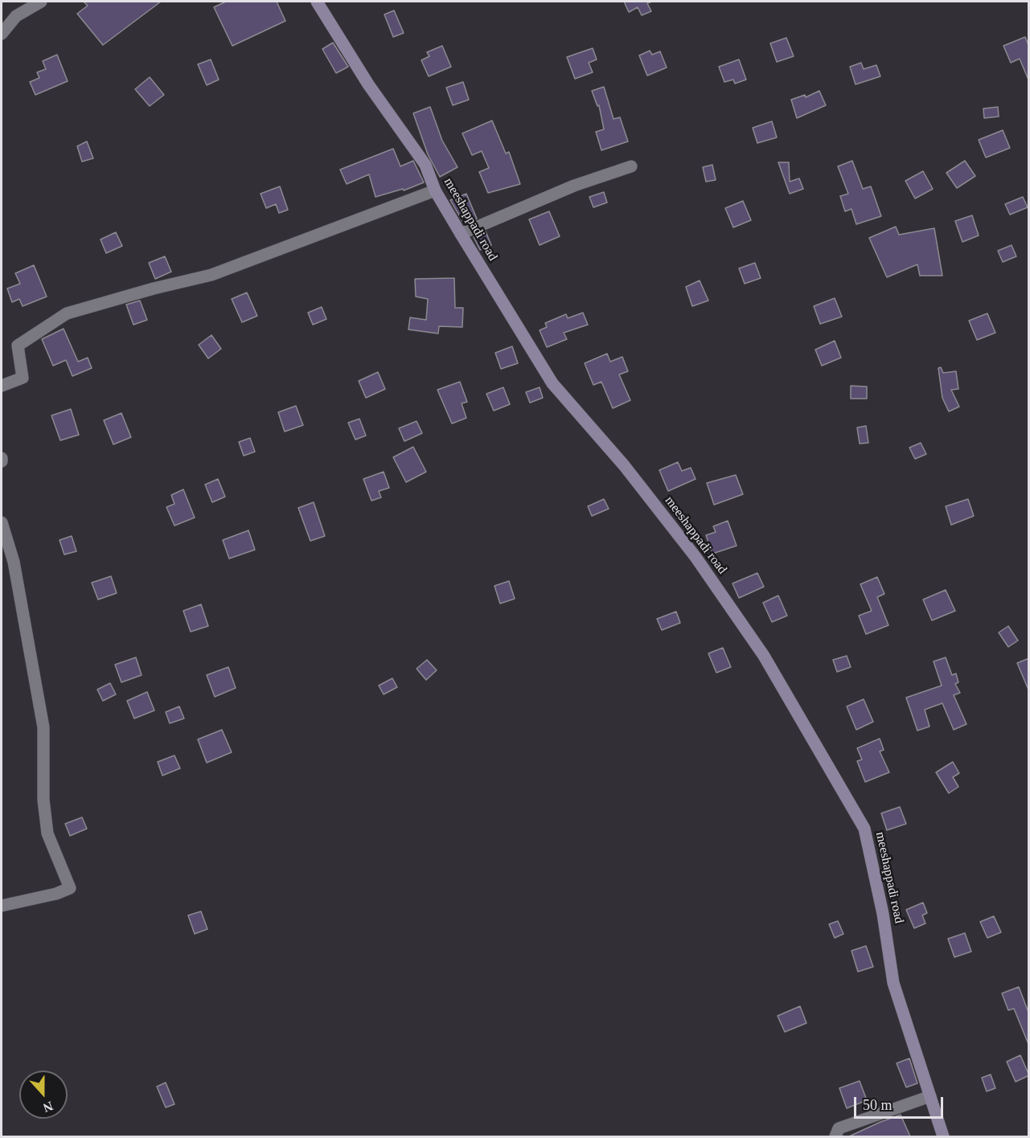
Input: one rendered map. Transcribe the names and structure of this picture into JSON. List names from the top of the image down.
{
  "streets": {
    "street": ["meeshappadi road"]
  },
  "scale_bar": "50 m",
  "north": "bottom"
}
